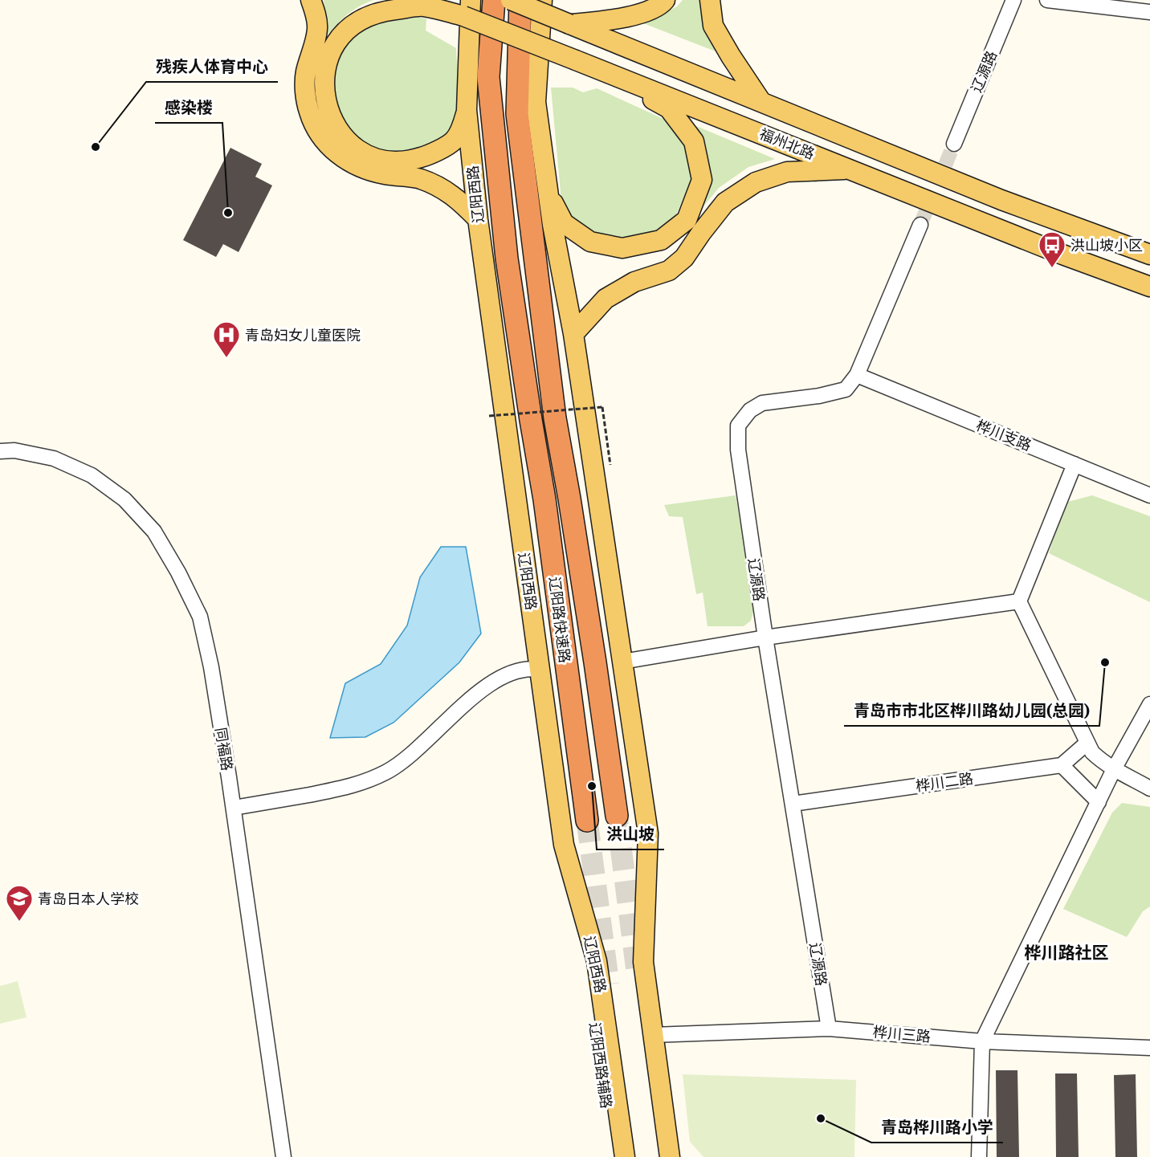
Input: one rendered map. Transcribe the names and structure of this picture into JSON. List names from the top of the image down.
{
  "streets": {
    "highway": ["辽阳西路", "辽阳路快速路"],
    "main road": ["福州北路", "辽阳西路辅路"],
    "street": [
      "辽源路",
      "桦川支路",
      "同福路",
      "桦川二路",
      "桦川三路"
    ]
  },
  "crossings": [
    ["辽源路", "桦川支路"],
    ["辽源路", "桦川二路"],
    ["辽源路", "桦川三路"],
    ["福州北路", "辽阳西路"],
    ["辽阳西路", "辽阳路快速路"],
    ["辽阳西路", "辽阳西路辅路"]
  ],
  "districts": ["桦川路社区"],
  "places": {
    "other": [
      "残疾人体育中心",
      "感染楼",
      "青岛市市北区桦川路幼儿园(总园)",
      "洪山坡",
      "青岛桦川路小学"
    ],
    "bus stop": ["洪山坡小区"],
    "hospital": ["青岛妇女儿童医院"],
    "school or university": ["青岛日本人学校"]
  }
}
